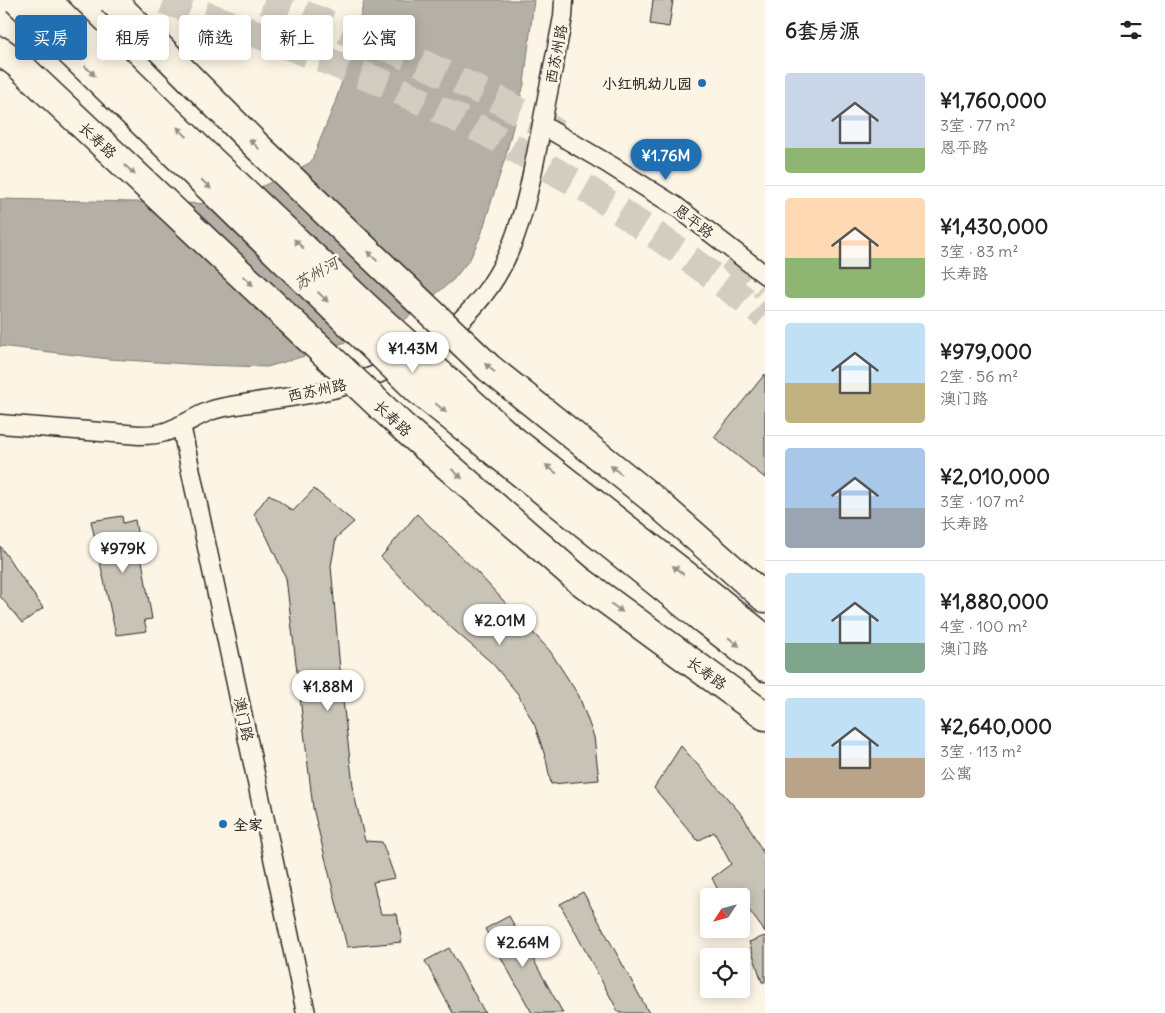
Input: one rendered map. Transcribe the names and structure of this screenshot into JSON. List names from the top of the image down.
{
  "streets": {
    "main road": ["长寿路"],
    "street": ["西苏州路", "恩平路", "澳门路"]
  },
  "crossings": [
    ["西苏州路", "恩平路"],
    ["西苏州路", "澳门路"]
  ],
  "water": ["苏州河"],
  "places": ["小红帆幼儿园", "全家"],
  "north": "bottom left",
  "page": {
    "heading": "6套房源",
    "chip": [
      "买房",
      "租房",
      "筛选",
      "新上",
      "公寓"
    ],
    "list": [
      {
        "name": "¥1,760,000",
        "note": "3室 · 77 m² · 恩平路"
      },
      {
        "name": "¥1,430,000",
        "note": "3室 · 83 m² · 长寿路"
      },
      {
        "name": "¥979,000",
        "note": "2室 · 56 m² · 澳门路"
      },
      {
        "name": "¥2,010,000",
        "note": "3室 · 107 m² · 长寿路"
      },
      {
        "name": "¥1,880,000",
        "note": "4室 · 100 m² · 澳门路"
      },
      {
        "name": "¥2,640,000",
        "note": "3室 · 113 m² · 公寓"
      }
    ],
    "price": [
      "¥1.76M",
      "¥1.43M",
      "¥979K",
      "¥2.01M",
      "¥1.88M",
      "¥2.64M"
    ]
  }
}
